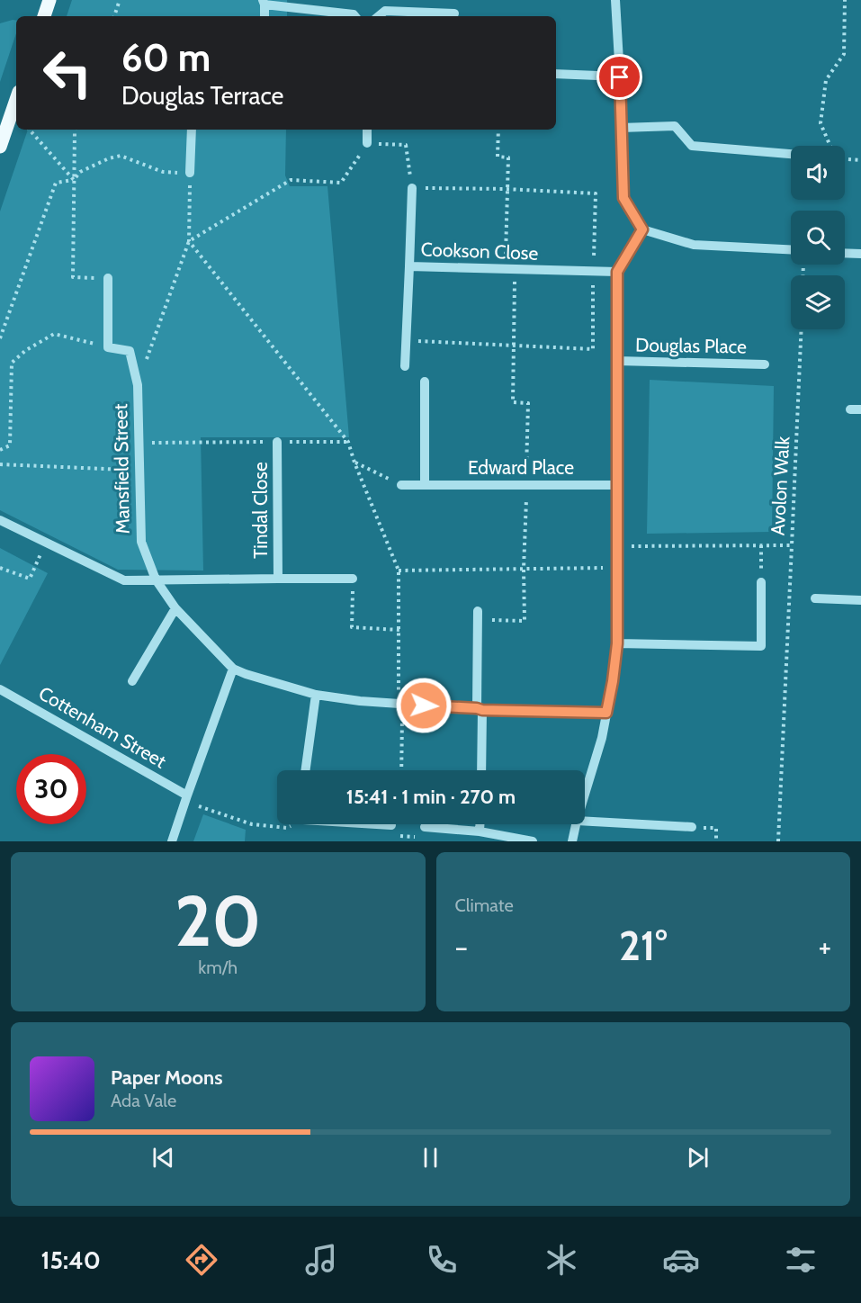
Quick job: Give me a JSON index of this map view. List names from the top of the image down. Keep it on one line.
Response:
{"streets":{"street":["Cookson Close","Douglas Place","Edward Place","Mansfield Street","Tindal Close","Cottenham Street"],"path":["Avolon Walk"]},"crossings":[["Mansfield Street","Tindal Close"]],"page":{"turn":["60 m","Douglas Terrace"],"limit":"30","trip":"15:41 · 1 min · 270 m","tile":[["20","km/h"],"Climate"],"heat":["−","21°","+"],"song":["Paper Moons","Ada Vale"],"tabs":"15:40"}}
